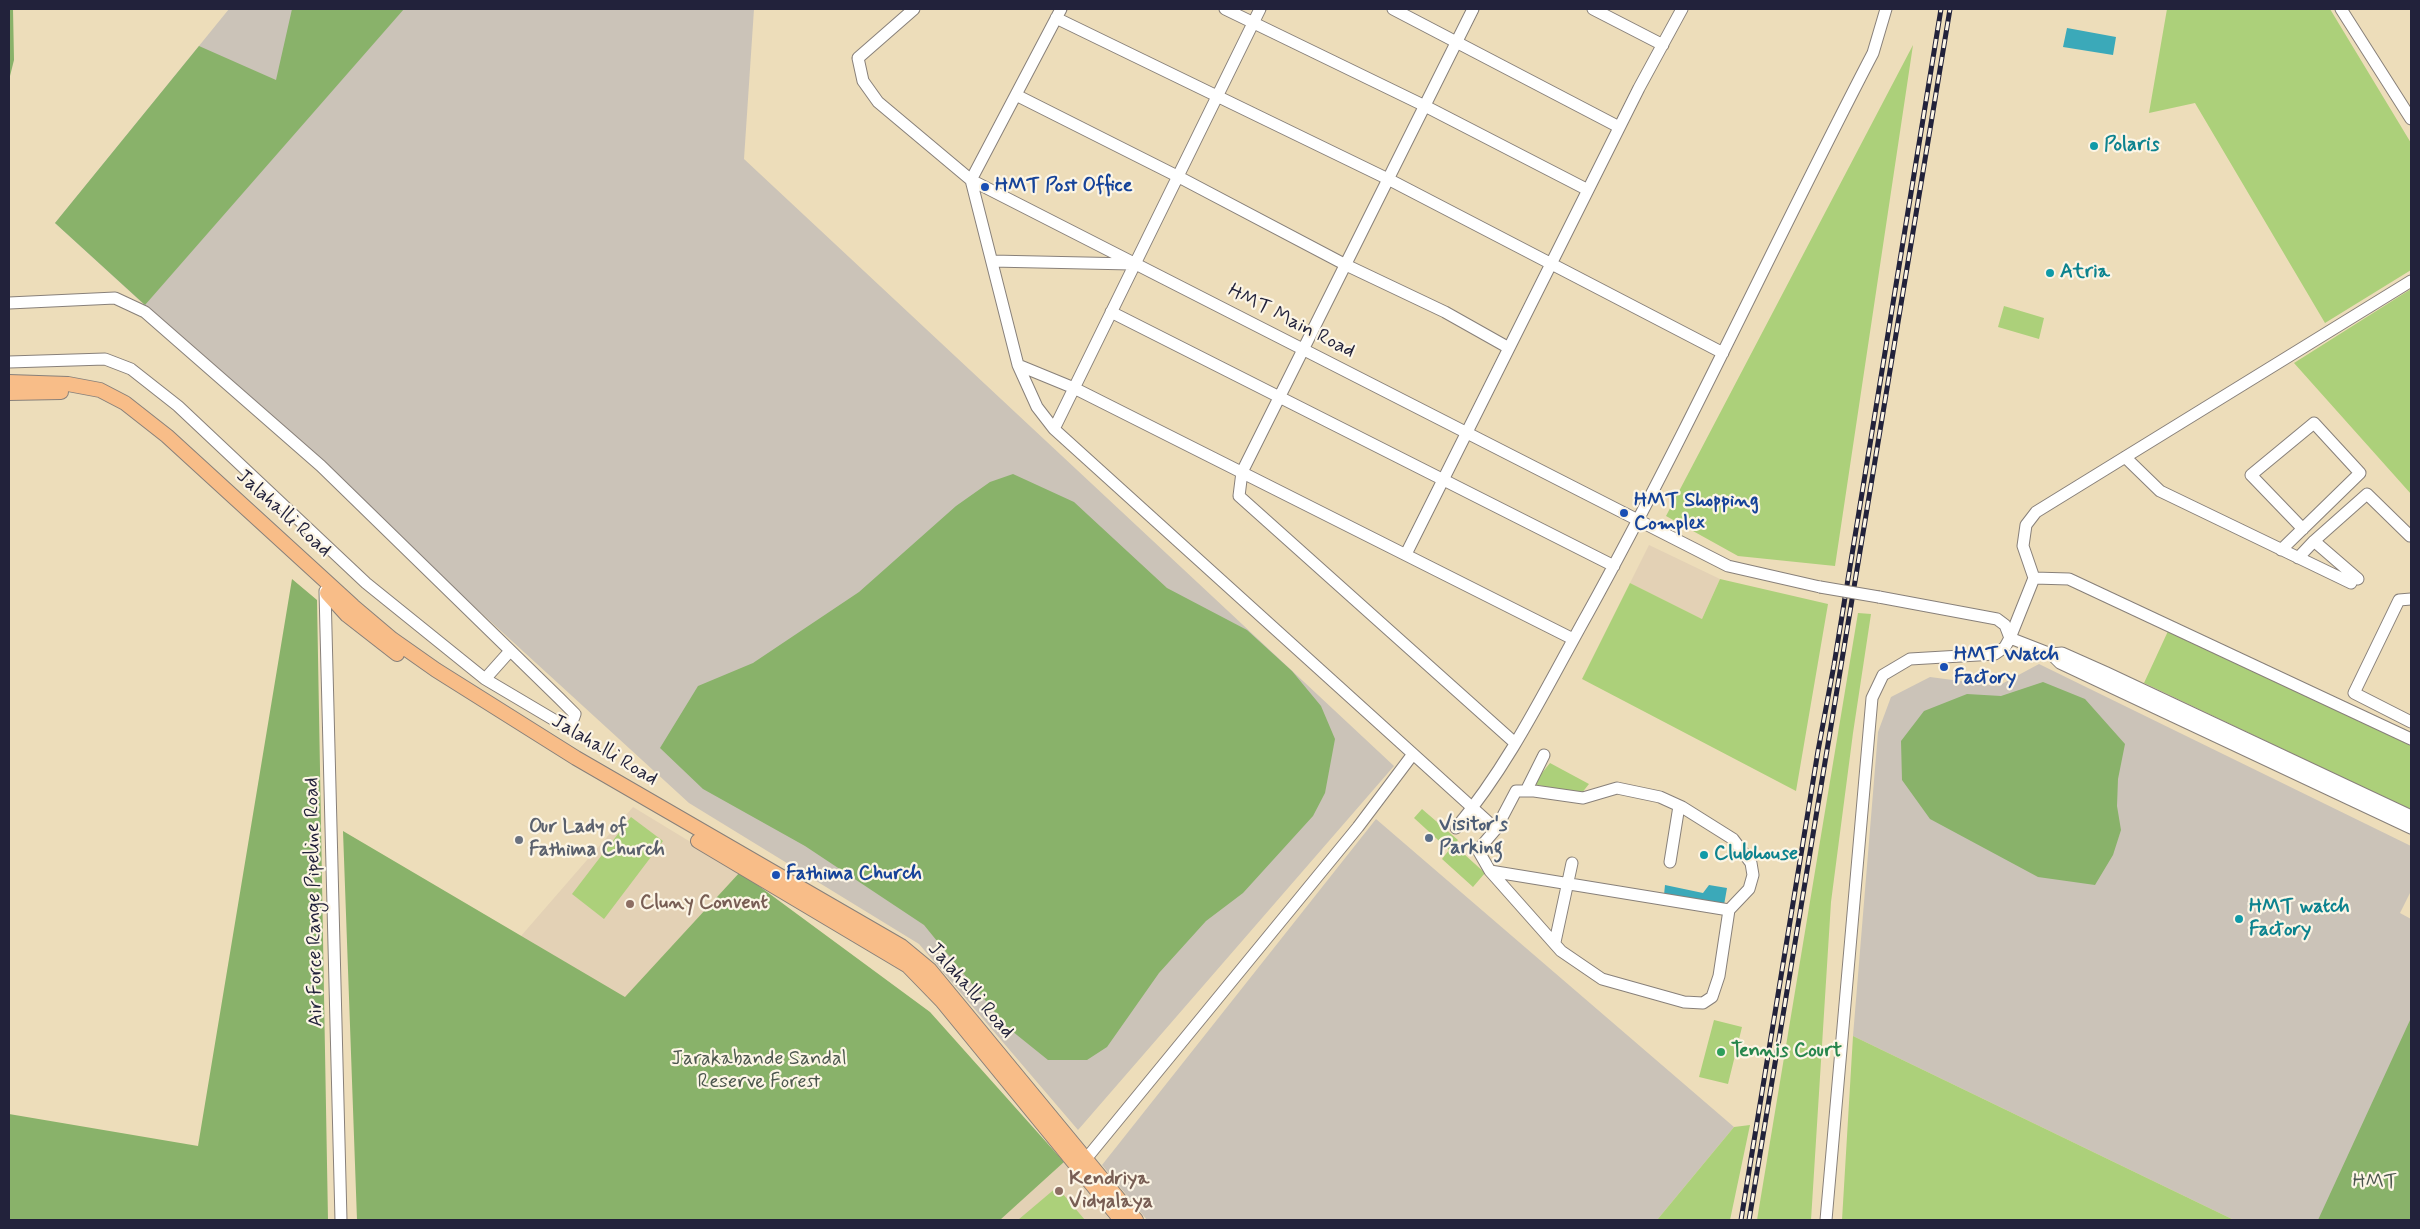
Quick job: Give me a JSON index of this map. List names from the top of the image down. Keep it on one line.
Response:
{"streets":{"main road":["Jalahalli Road"],"street":["HMT Main Road","Air Force Range Pipeline Road"]},"crossings":[["Jalahalli Road","Air Force Range Pipeline Road"]],"parks":["Jarakabande Sandal Reserve Forest","HMT"],"places":["Polaris","HMT Post Office","Atria","HMT Shopping Complex","HMT Watch Factory","Visitor's Parking","Our Lady of Fathima Church","Clubhouse","Fathima Church","Cluny Convent","HMT watch Factory","Tennis Court","Kendriya Vidyalaya"]}
